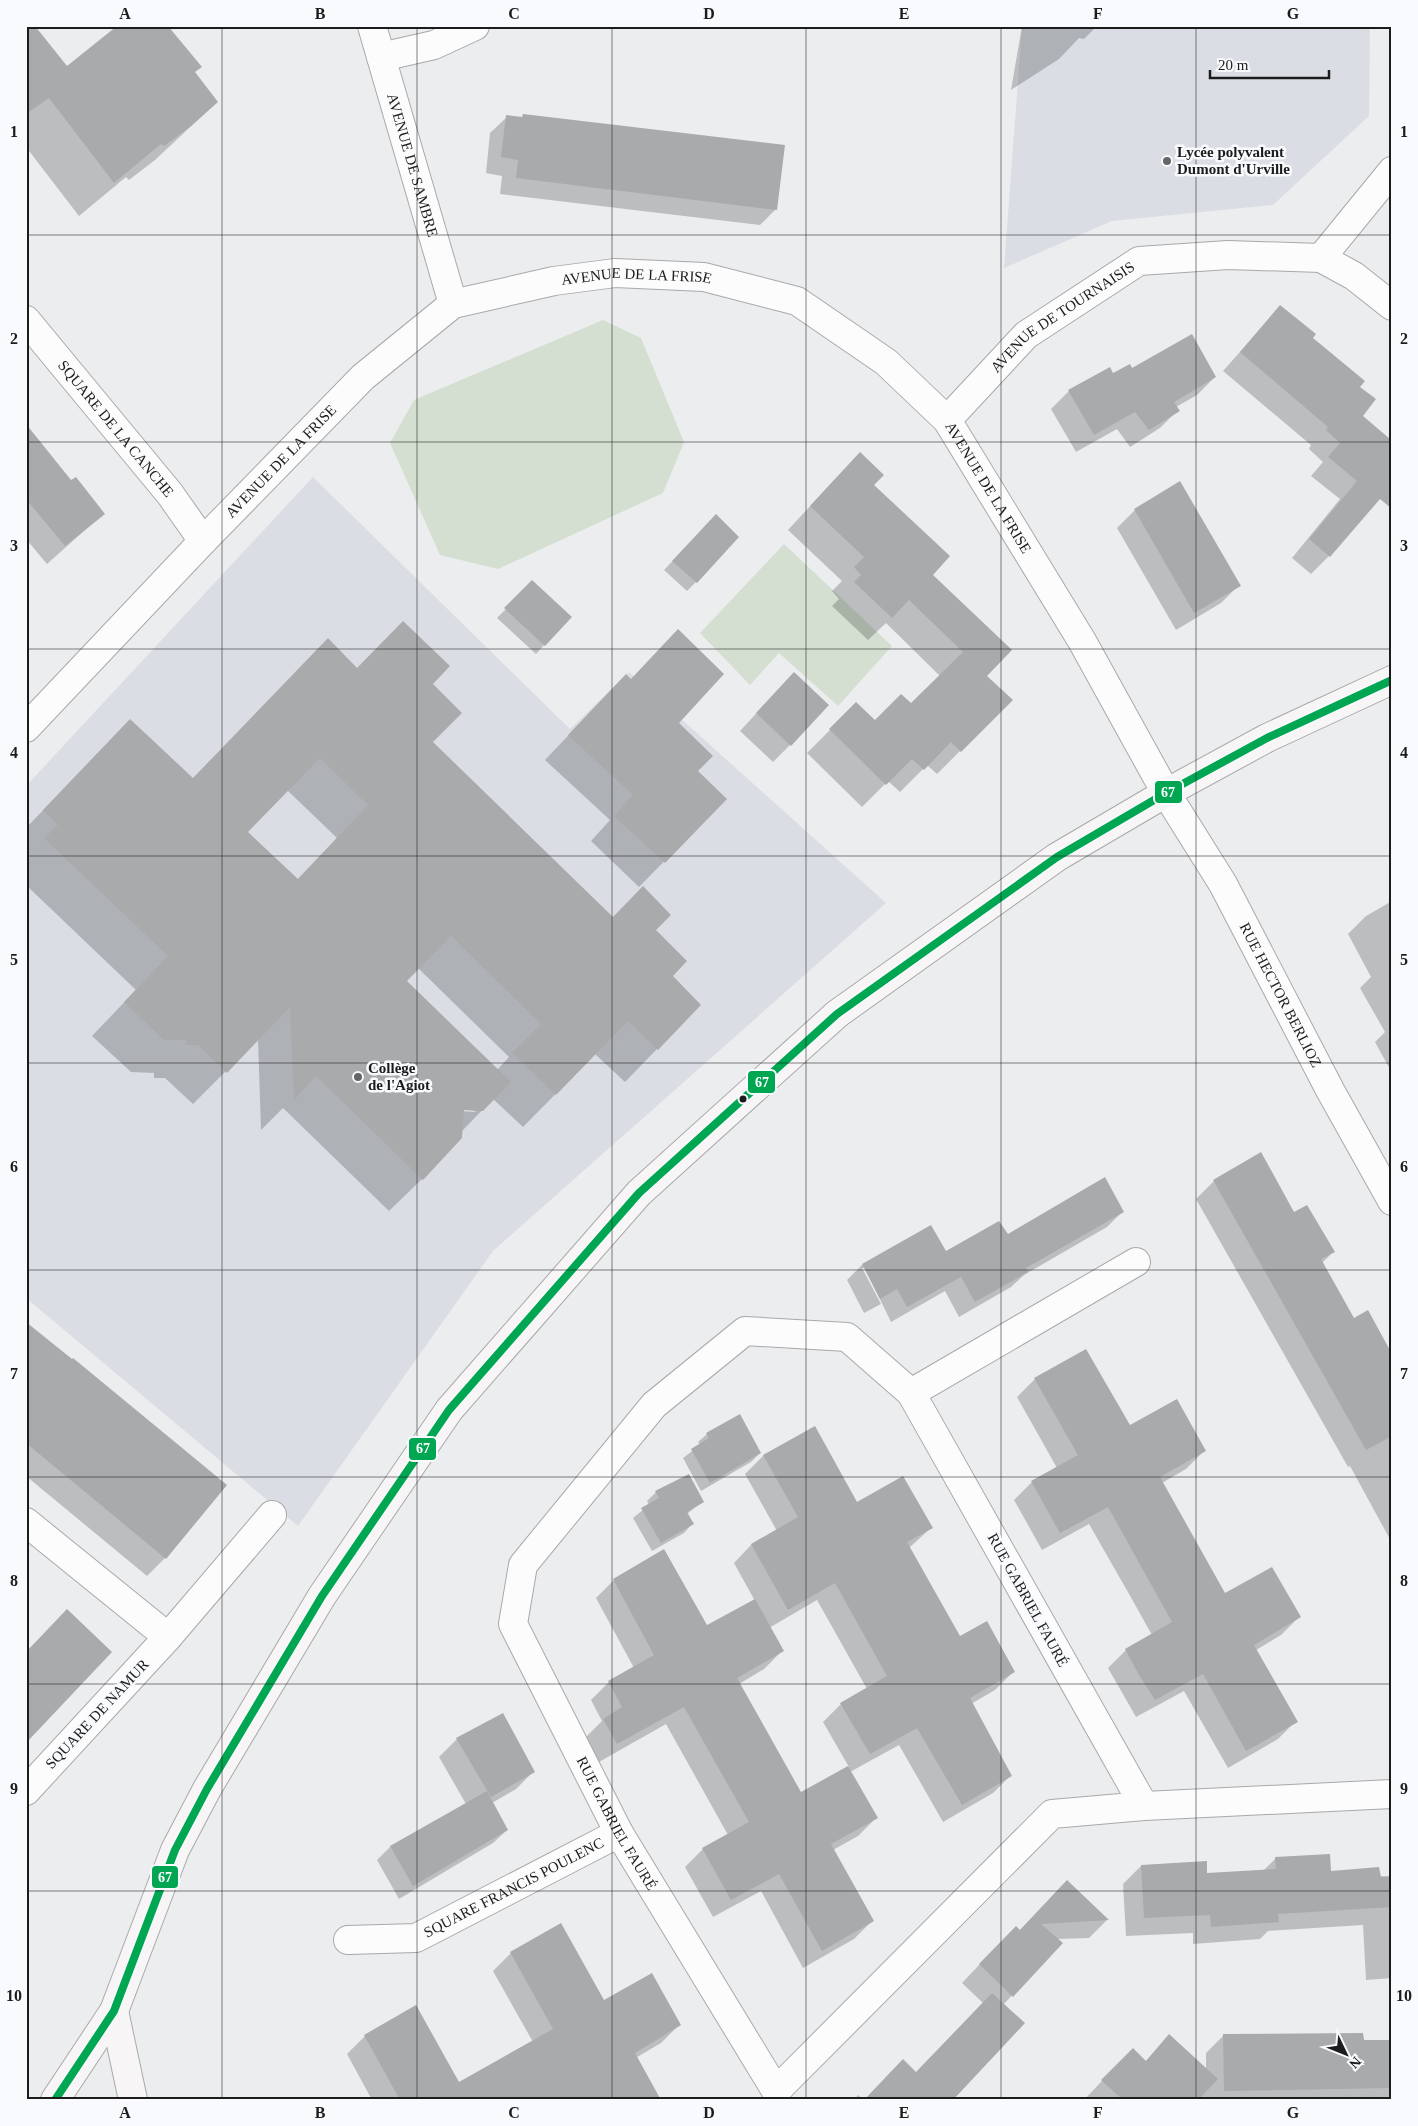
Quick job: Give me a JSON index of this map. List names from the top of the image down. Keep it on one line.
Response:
{"streets":{"street":["AVENUE DE SAMBRE","AVENUE DE LA FRISE","AVENUE DE TOURNAISIS","SQUARE DE LA CANCHE","RUE HECTOR BERLIOZ","RUE GABRIEL FAURÉ","SQUARE DE NAMUR","SQUARE FRANCIS POULENC"]},"crossings":[["AVENUE DE SAMBRE","AVENUE DE LA FRISE"],["AVENUE DE LA FRISE","AVENUE DE TOURNAISIS"],["AVENUE DE LA FRISE","SQUARE DE LA CANCHE"],["AVENUE DE LA FRISE","RUE HECTOR BERLIOZ"],["RUE GABRIEL FAURÉ","SQUARE FRANCIS POULENC"]],"places":["Lycée polyvalent Dumont d'Urville","Collège de l'Agiot"],"lines":["transit line 67"],"scale_bar":"20 m","north":"bottom right","grid":{"columns":["A","B","C","D","E","F","G"],"rows":["1","2","3","4","5","6","7","8","9","10"]}}
